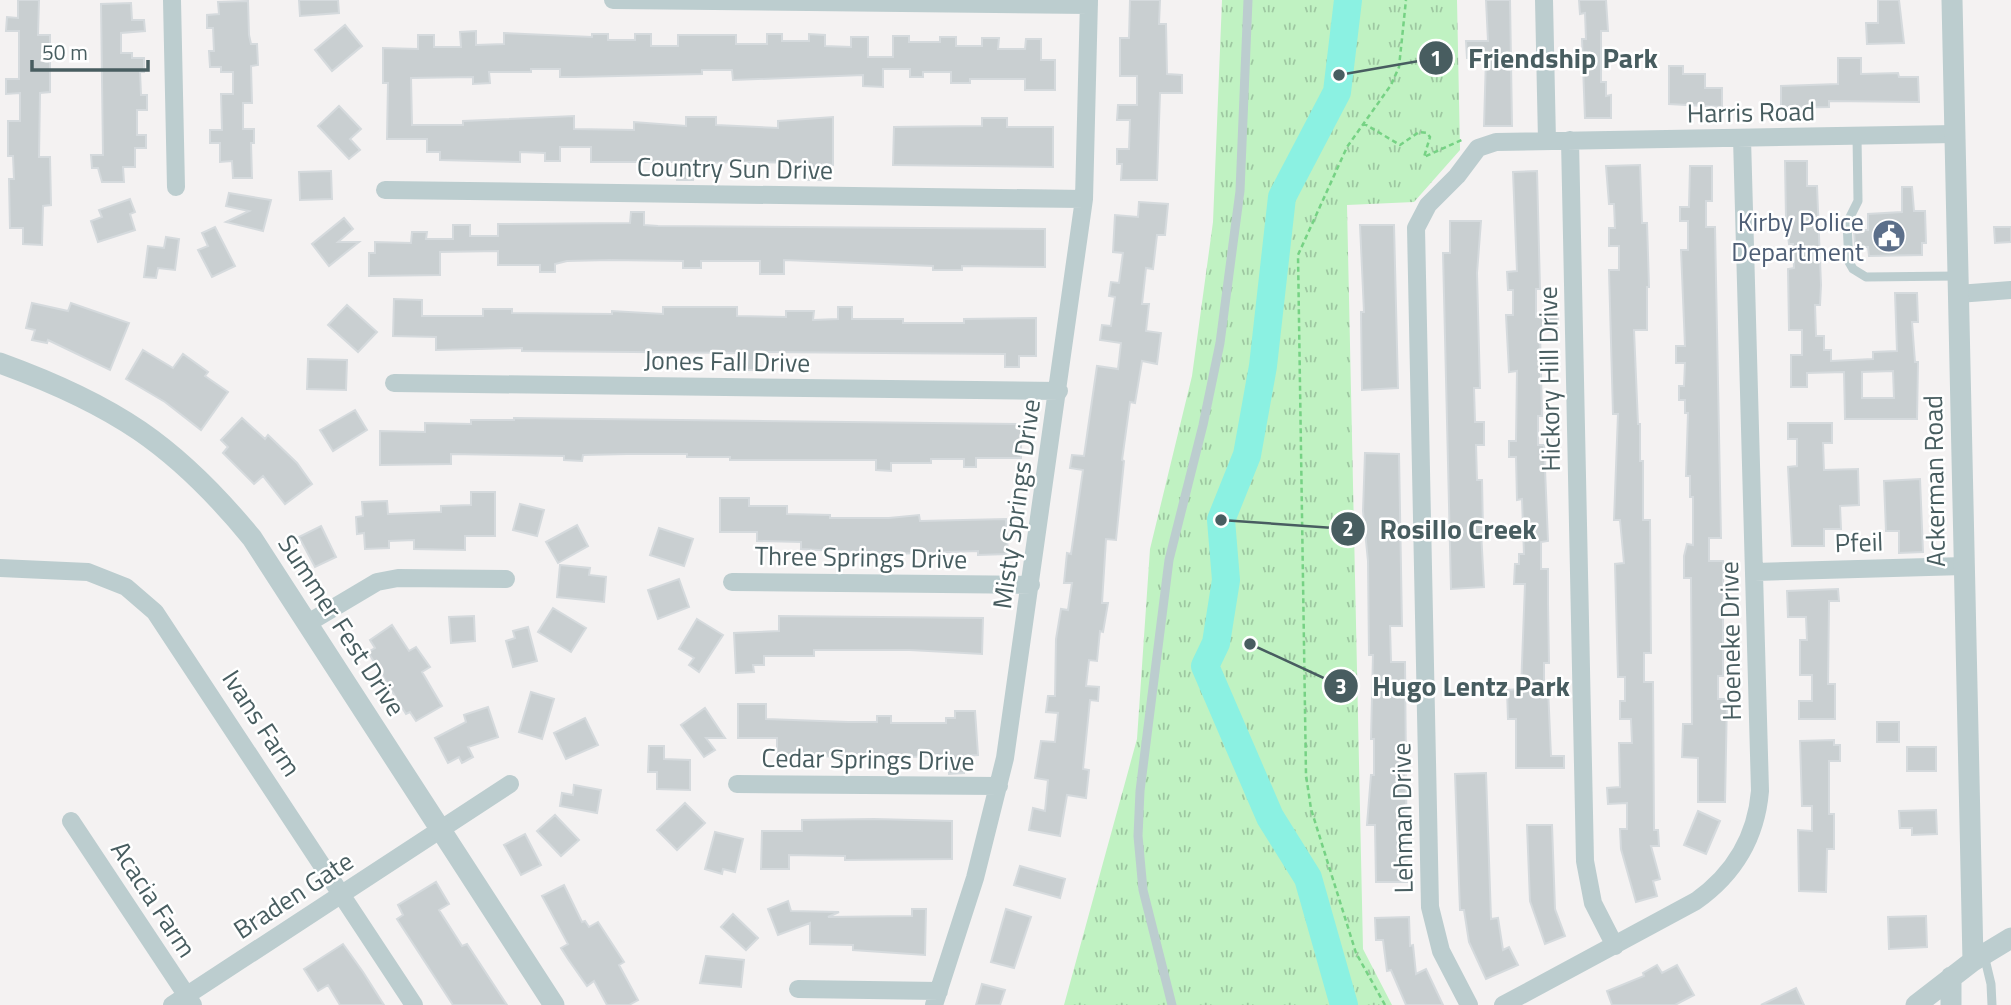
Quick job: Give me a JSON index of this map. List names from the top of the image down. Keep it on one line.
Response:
{"streets":{"street":["Harris Road","Country Sun Drive","Jones Fall Drive","Hickory Hill Drive","Ackerman Road","Misty Springs Drive","Pfeil","Three Springs Drive","Summer Fest Drive","Hoeneke Drive","Ivans Farm","Cedar Springs Drive","Lehman Drive","Braden Gate","Acacia Farm"]},"crossings":[["Harris Road","Hickory Hill Drive"],["Harris Road","Ackerman Road"],["Harris Road","Hoeneke Drive"],["Harris Road","Lehman Drive"],["Country Sun Drive","Misty Springs Drive"],["Jones Fall Drive","Misty Springs Drive"],["Hickory Hill Drive","Hoeneke Drive"],["Ackerman Road","Pfeil"],["Misty Springs Drive","Three Springs Drive"],["Misty Springs Drive","Cedar Springs Drive"],["Pfeil","Hoeneke Drive"],["Summer Fest Drive","Braden Gate"],["Ivans Farm","Braden Gate"],["Braden Gate","Acacia Farm"]],"places":{"other":["Friendship Park","Rosillo Creek","Hugo Lentz Park"],"public building":["Kirby Police Department"]},"scale_bar":"50 m"}
